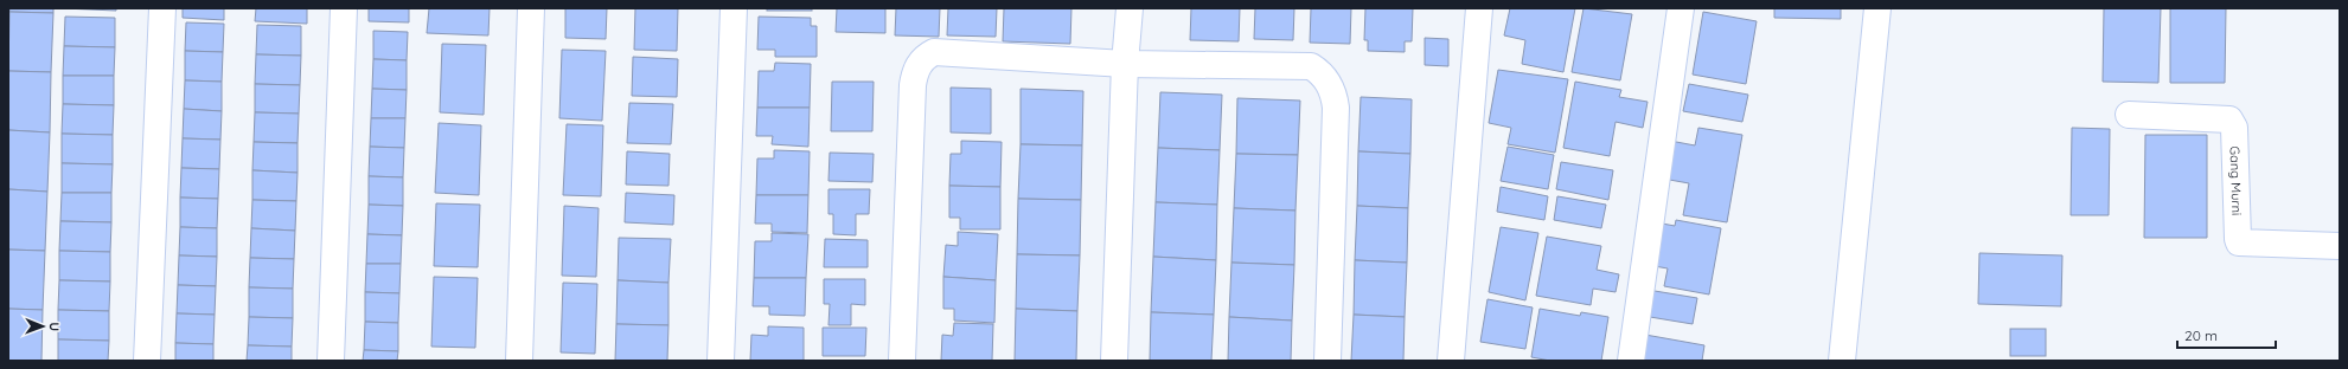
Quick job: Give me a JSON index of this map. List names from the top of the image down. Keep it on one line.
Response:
{"streets":{"street":["Gang Murni"]},"scale_bar":"20 m","north":"right"}
